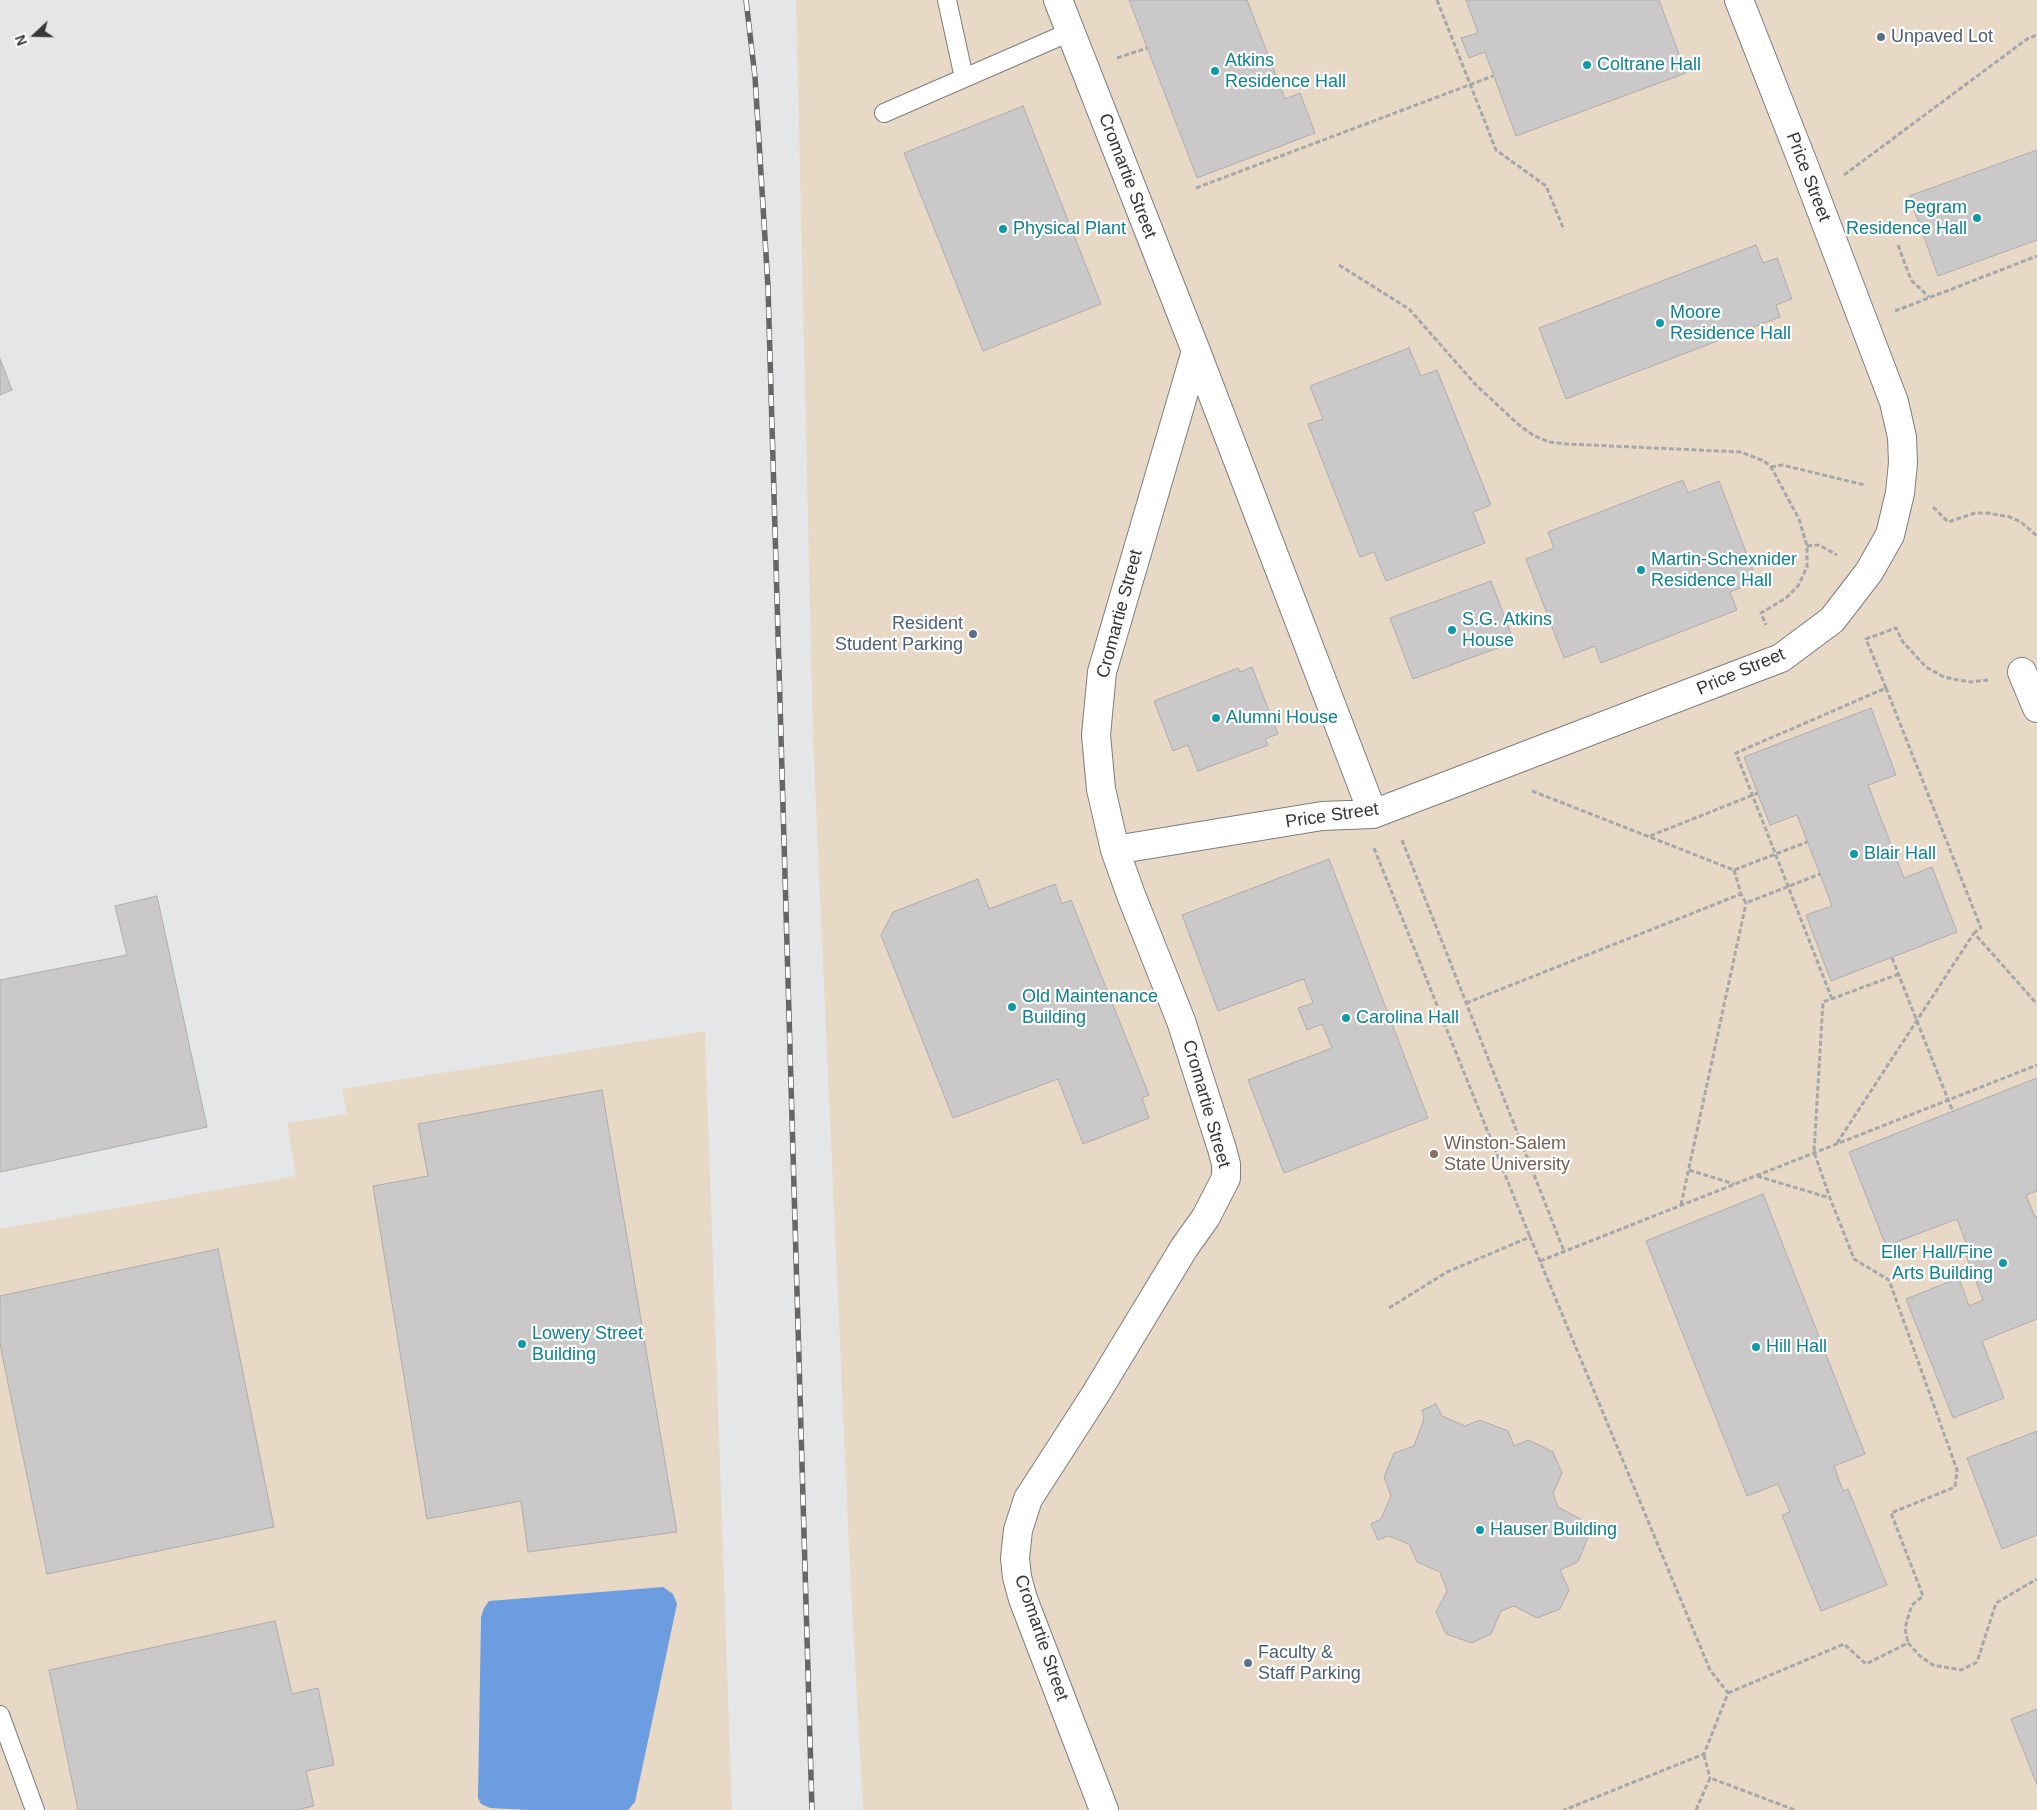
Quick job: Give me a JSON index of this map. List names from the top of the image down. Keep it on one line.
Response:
{"streets":{"street":["Cromartie Street","Price Street"]},"crossings":[["Cromartie Street","Price Street"]],"places":["Unpaved Lot","Coltrane Hall","Atkins Residence Hall","Pegram Residence Hall","Physical Plant","Moore Residence Hall","Martin-Schexnider Residence Hall","S.G. Atkins House","Resident Student Parking","Alumni House","Blair Hall","Old Maintenance Building","Carolina Hall","Winston-Salem State University","Eller Hall/Fine Arts Building","Lowery Street Building","Hill Hall","Hauser Building","Faculty & Staff Parking"],"north":"left"}
